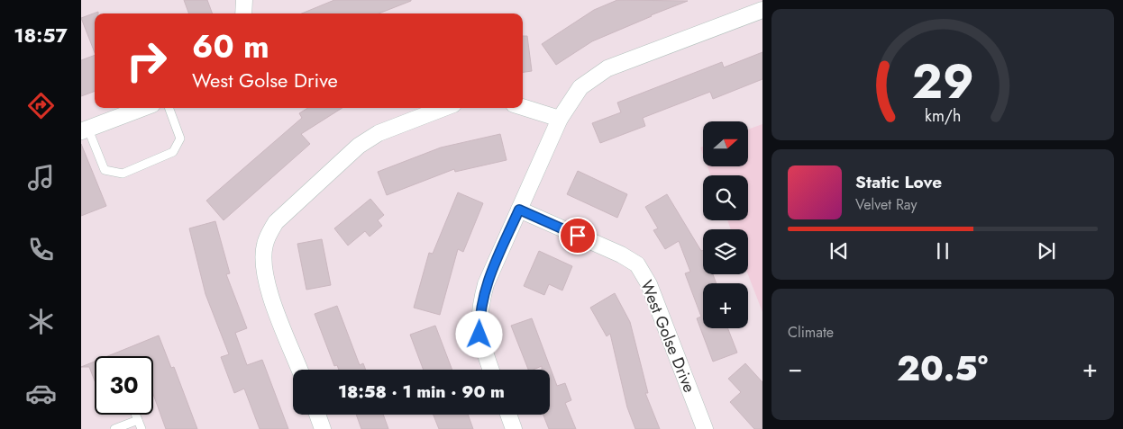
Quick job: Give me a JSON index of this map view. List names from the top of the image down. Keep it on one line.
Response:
{"streets":{"street":["West Golse Drive"]},"north":"right","page":{"tabs":"18:57","turn":["60 m","West Golse Drive"],"map_buttons":"+","song":["Static Love","Velvet Ray"],"tile":"Climate","heat":["−","20.5°","+"],"limit":"30","trip":"18:58 · 1 min · 90 m","gauge":["29","km/h"]}}
